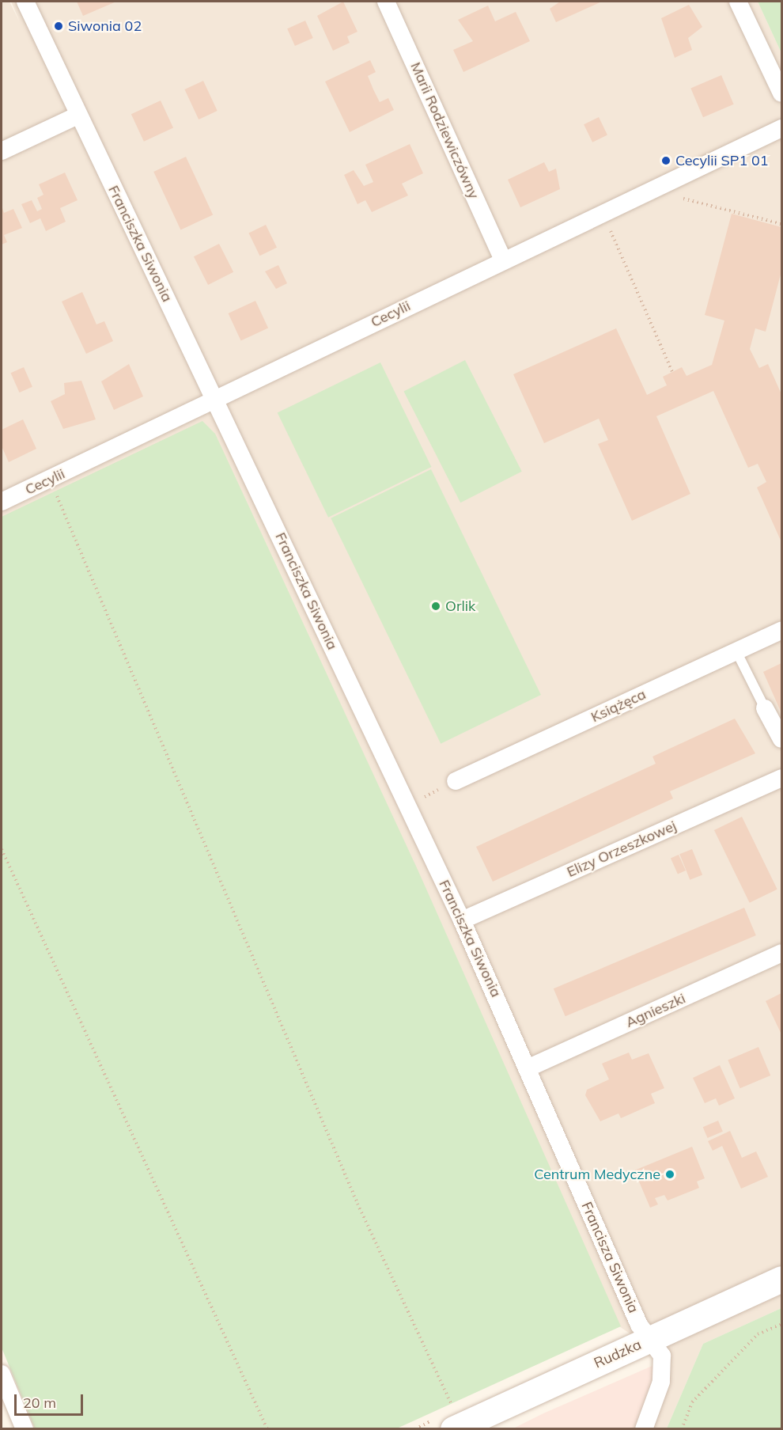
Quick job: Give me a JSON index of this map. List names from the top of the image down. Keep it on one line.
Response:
{"streets":{"street":["Marii Rodziewiczówny","Franciszka Siwonia","Cecylii","Książęca","Elizy Orzeszkowej","Agnieszki","Francisza Siwonia","Rudzka"]},"crossings":[["Marii Rodziewiczówny","Cecylii"],["Franciszka Siwonia","Cecylii"],["Franciszka Siwonia","Elizy Orzeszkowej"],["Franciszka Siwonia","Agnieszki"],["Franciszka Siwonia","Francisza Siwonia"],["Agnieszki","Francisza Siwonia"],["Francisza Siwonia","Rudzka"]],"places":["Siwonia 02","Cecylii SP1 01","Orlik","Centrum Medyczne"],"scale_bar":"20 m"}
